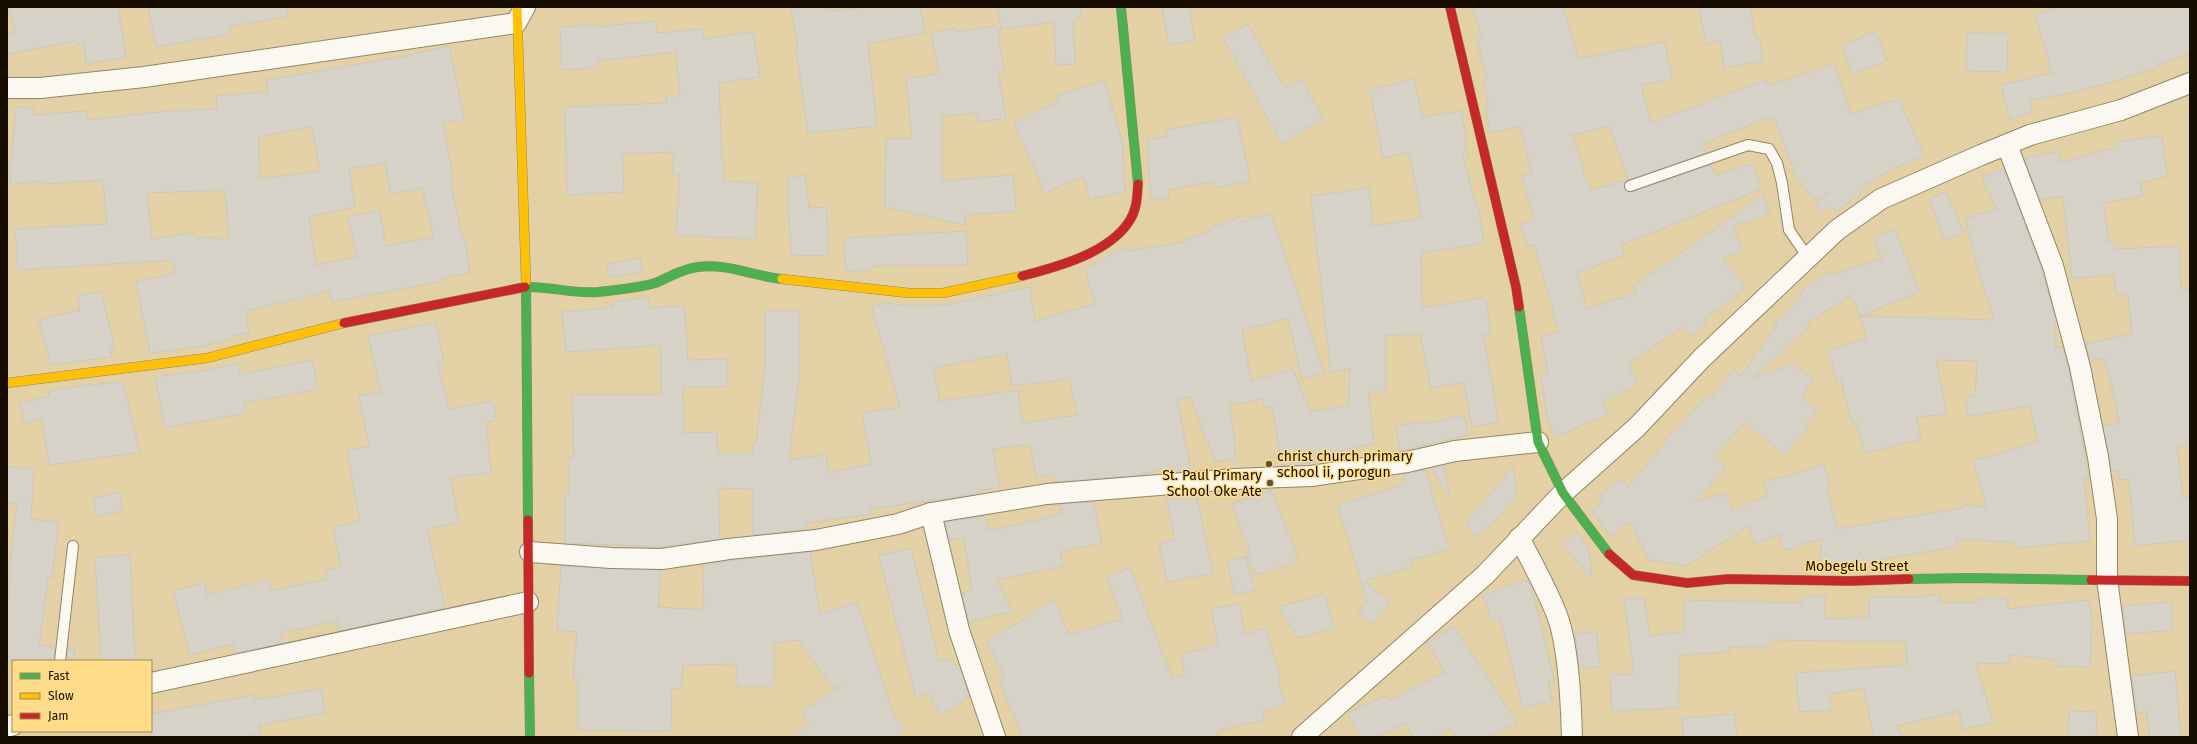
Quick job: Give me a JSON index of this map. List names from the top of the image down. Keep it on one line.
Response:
{"streets":{"street":["Mobegelu Street"]},"places":["christ church primary school ii, porogun","St. Paul Primary School Oke Ate"],"legend":["Fast","Slow","Jam"]}
